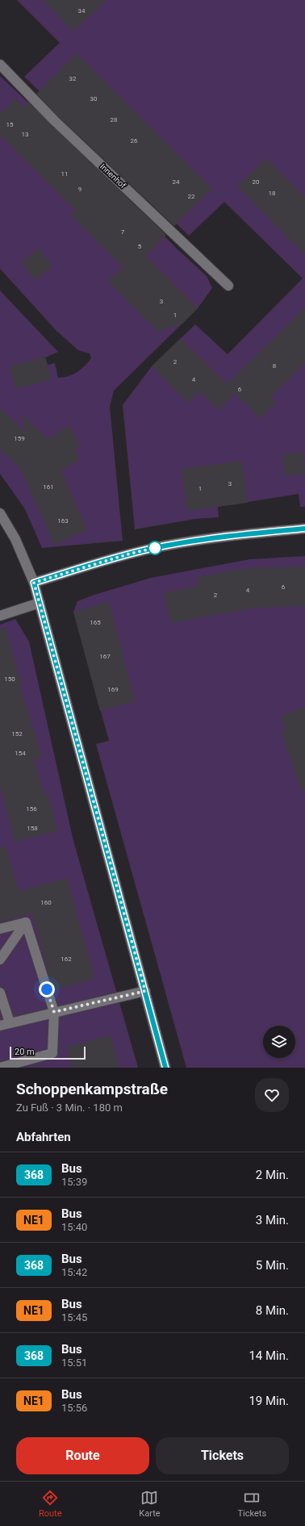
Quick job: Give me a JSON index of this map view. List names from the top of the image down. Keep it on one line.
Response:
{"streets":{"street":["Innenhof"]},"lines":["bus line 368"],"house_numbers":["34","32","30","28","15","13","26","11","24","20","9","18","22","7","5","3","1","2","8","4","6","159","3","161","1","163","6","4","2","165","167","150","169","152","154","156","158","160","162"],"scale_bar":"20 m","page":{"scale":"20 m","heading":[["Schoppenkampstraße","Zu Fuß · 3 Min. · 180 m"],"Abfahrten"],"list":[{"mark":"368","name":"Bus","note":"15:39","value":"2 Min."},{"mark":"NE1","name":"Bus","note":"15:40","value":"3 Min."},{"mark":"368","name":"Bus","note":"15:42","value":"5 Min."},{"mark":"NE1","name":"Bus","note":"15:45","value":"8 Min."},{"mark":"368","name":"Bus","note":"15:51","value":"14 Min."},{"mark":"NE1","name":"Bus","note":"15:56","value":"19 Min."}],"buttons":["Route","Tickets"],"tabs":["Route","Karte","Tickets"]}}
